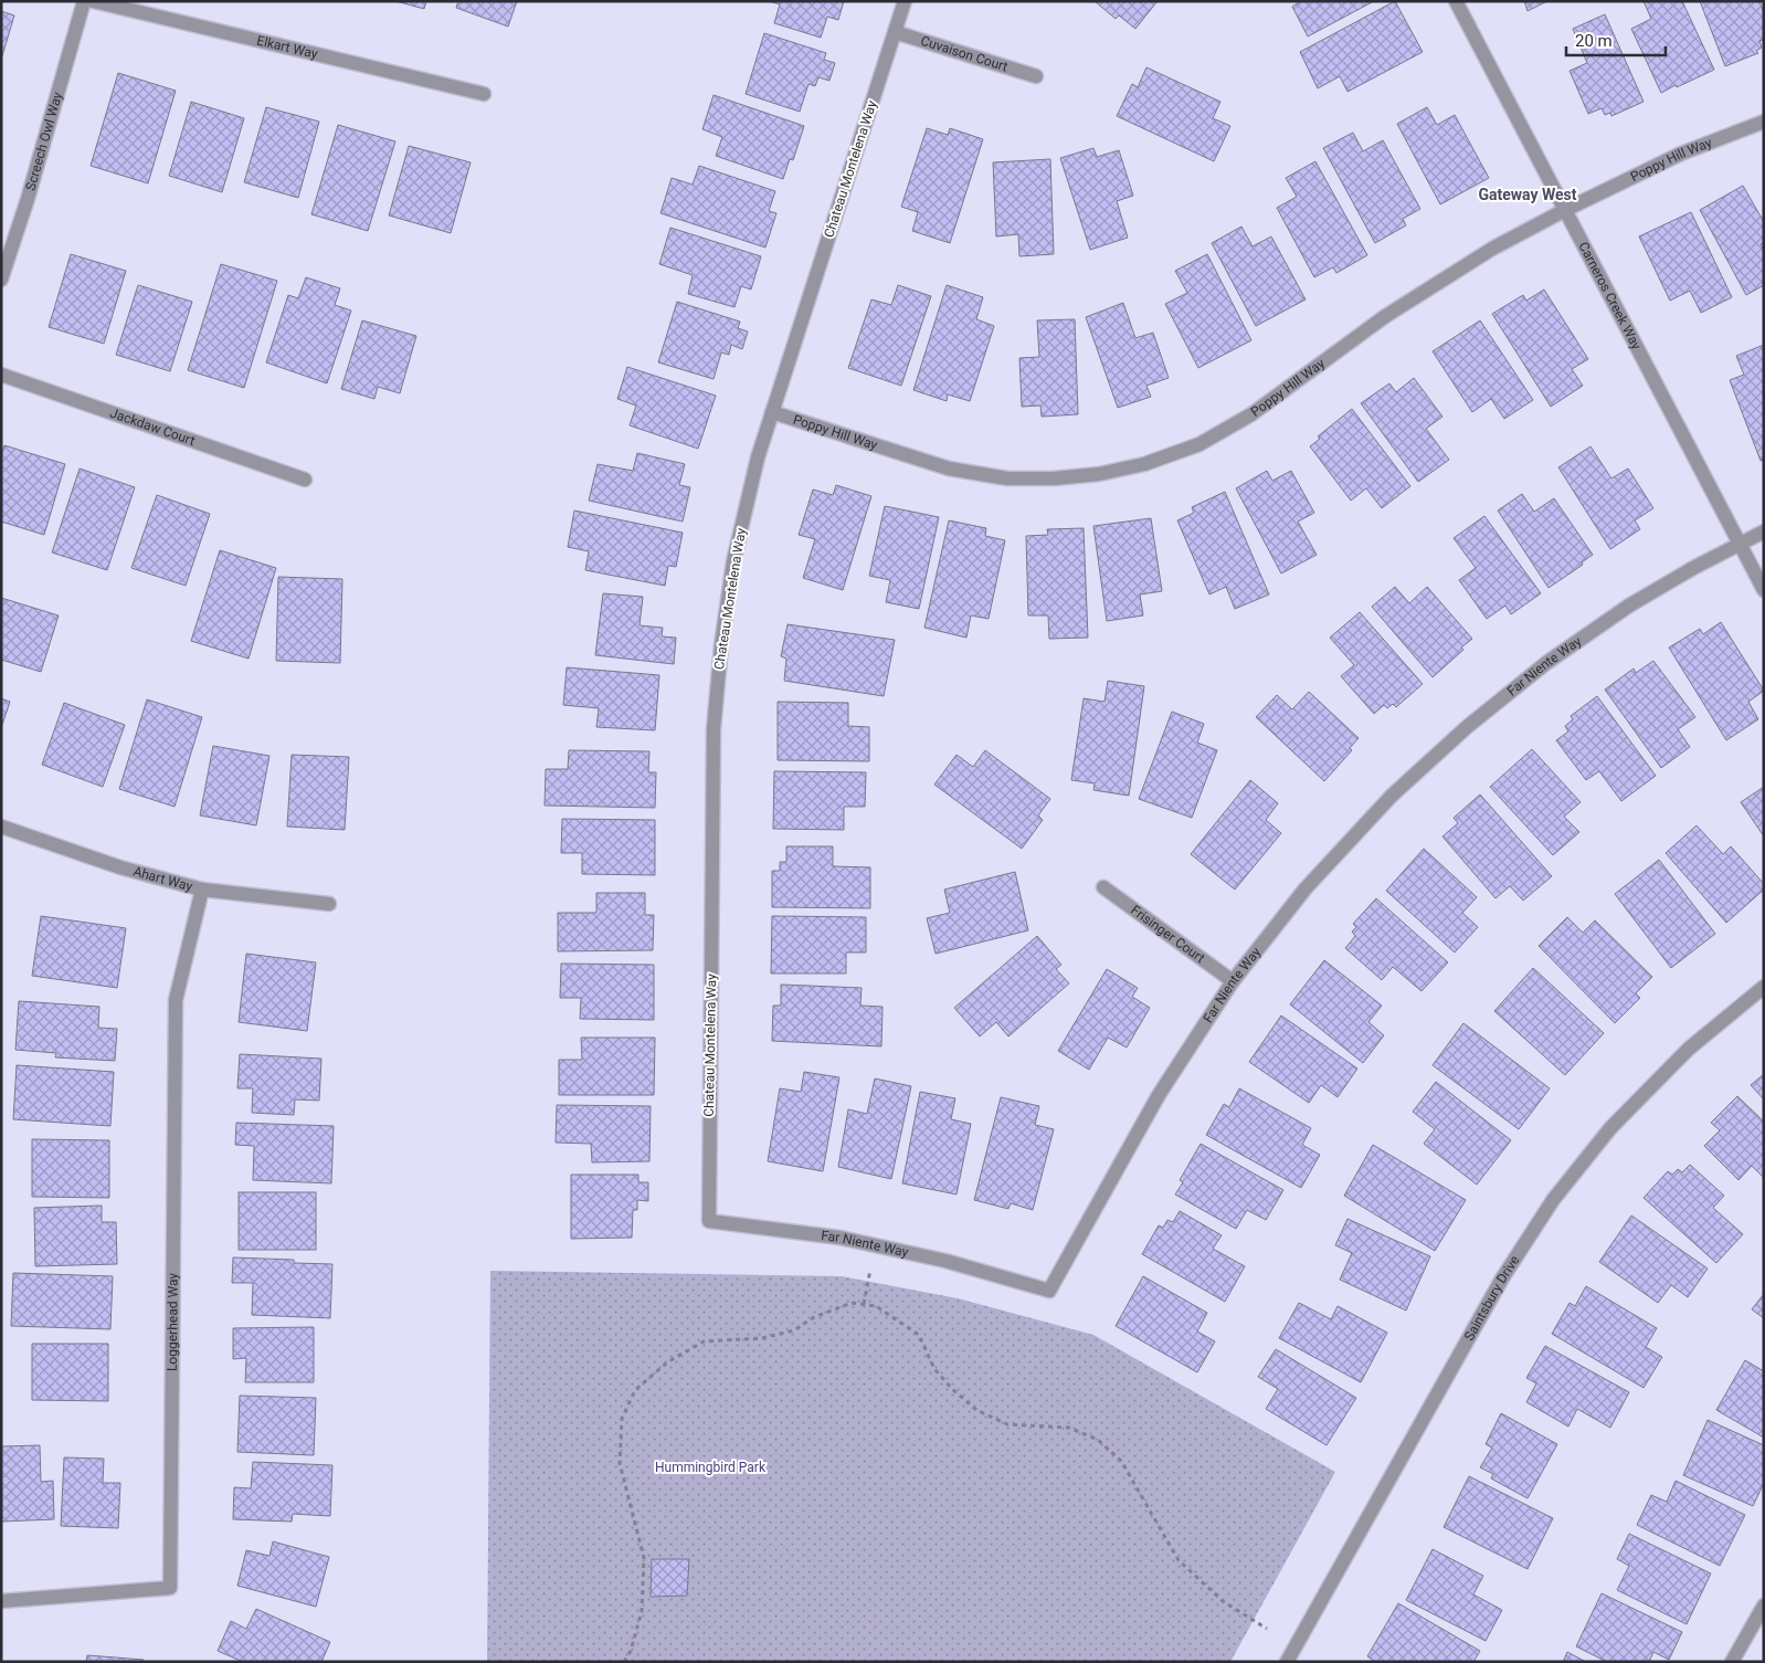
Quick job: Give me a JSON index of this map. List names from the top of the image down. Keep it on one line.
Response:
{"streets":{"street":["Elkart Way","Cuvaison Court","Screech Owl Way","Poppy Hill Way","Chateau Montelena Way","Carneros Creek Way","Jackdaw Court","Far Niente Way","Ahart Way","Frisinger Court","Saintsbury Drive","Loggerhead Way"]},"crossings":[["Cuvaison Court","Chateau Montelena Way"],["Poppy Hill Way","Chateau Montelena Way"],["Poppy Hill Way","Carneros Creek Way"],["Chateau Montelena Way","Far Niente Way"],["Carneros Creek Way","Far Niente Way"],["Far Niente Way","Frisinger Court"],["Ahart Way","Loggerhead Way"]],"districts":["Gateway West"],"parks":["Hummingbird Park"],"scale_bar":"20 m"}
